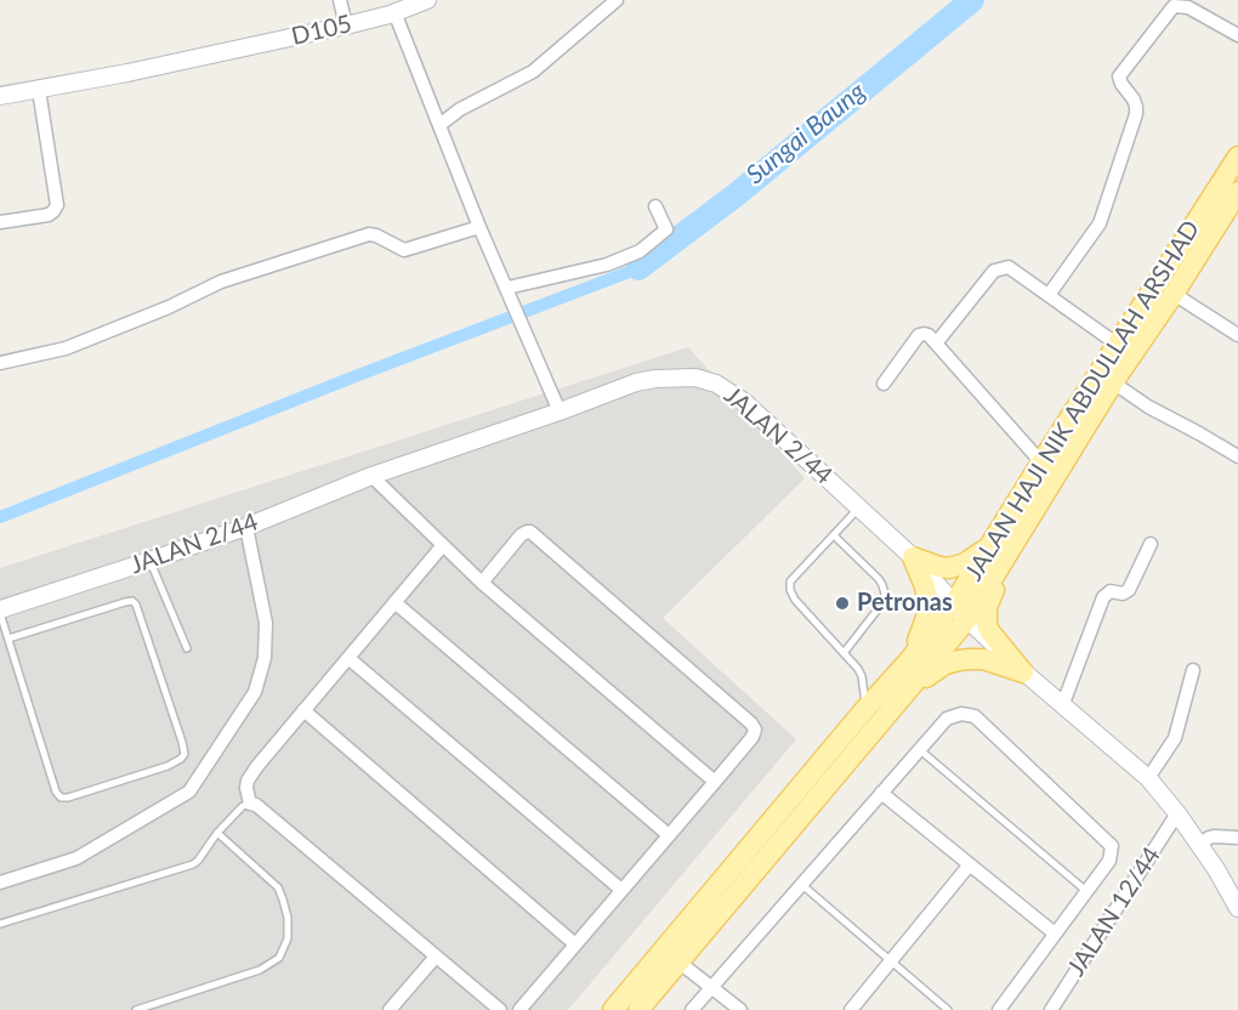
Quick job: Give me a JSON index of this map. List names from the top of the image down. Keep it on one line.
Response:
{"streets":{"main road":["JALAN HAJI NIK ABDULLAH ARSHAD"],"street":["D105","JALAN 2/44","JALAN 12/44"]},"crossings":[["JALAN HAJI NIK ABDULLAH ARSHAD","JALAN 2/44"],["JALAN 2/44","JALAN 12/44"]],"water":["Sungai Baung"],"places":["Petronas"]}
